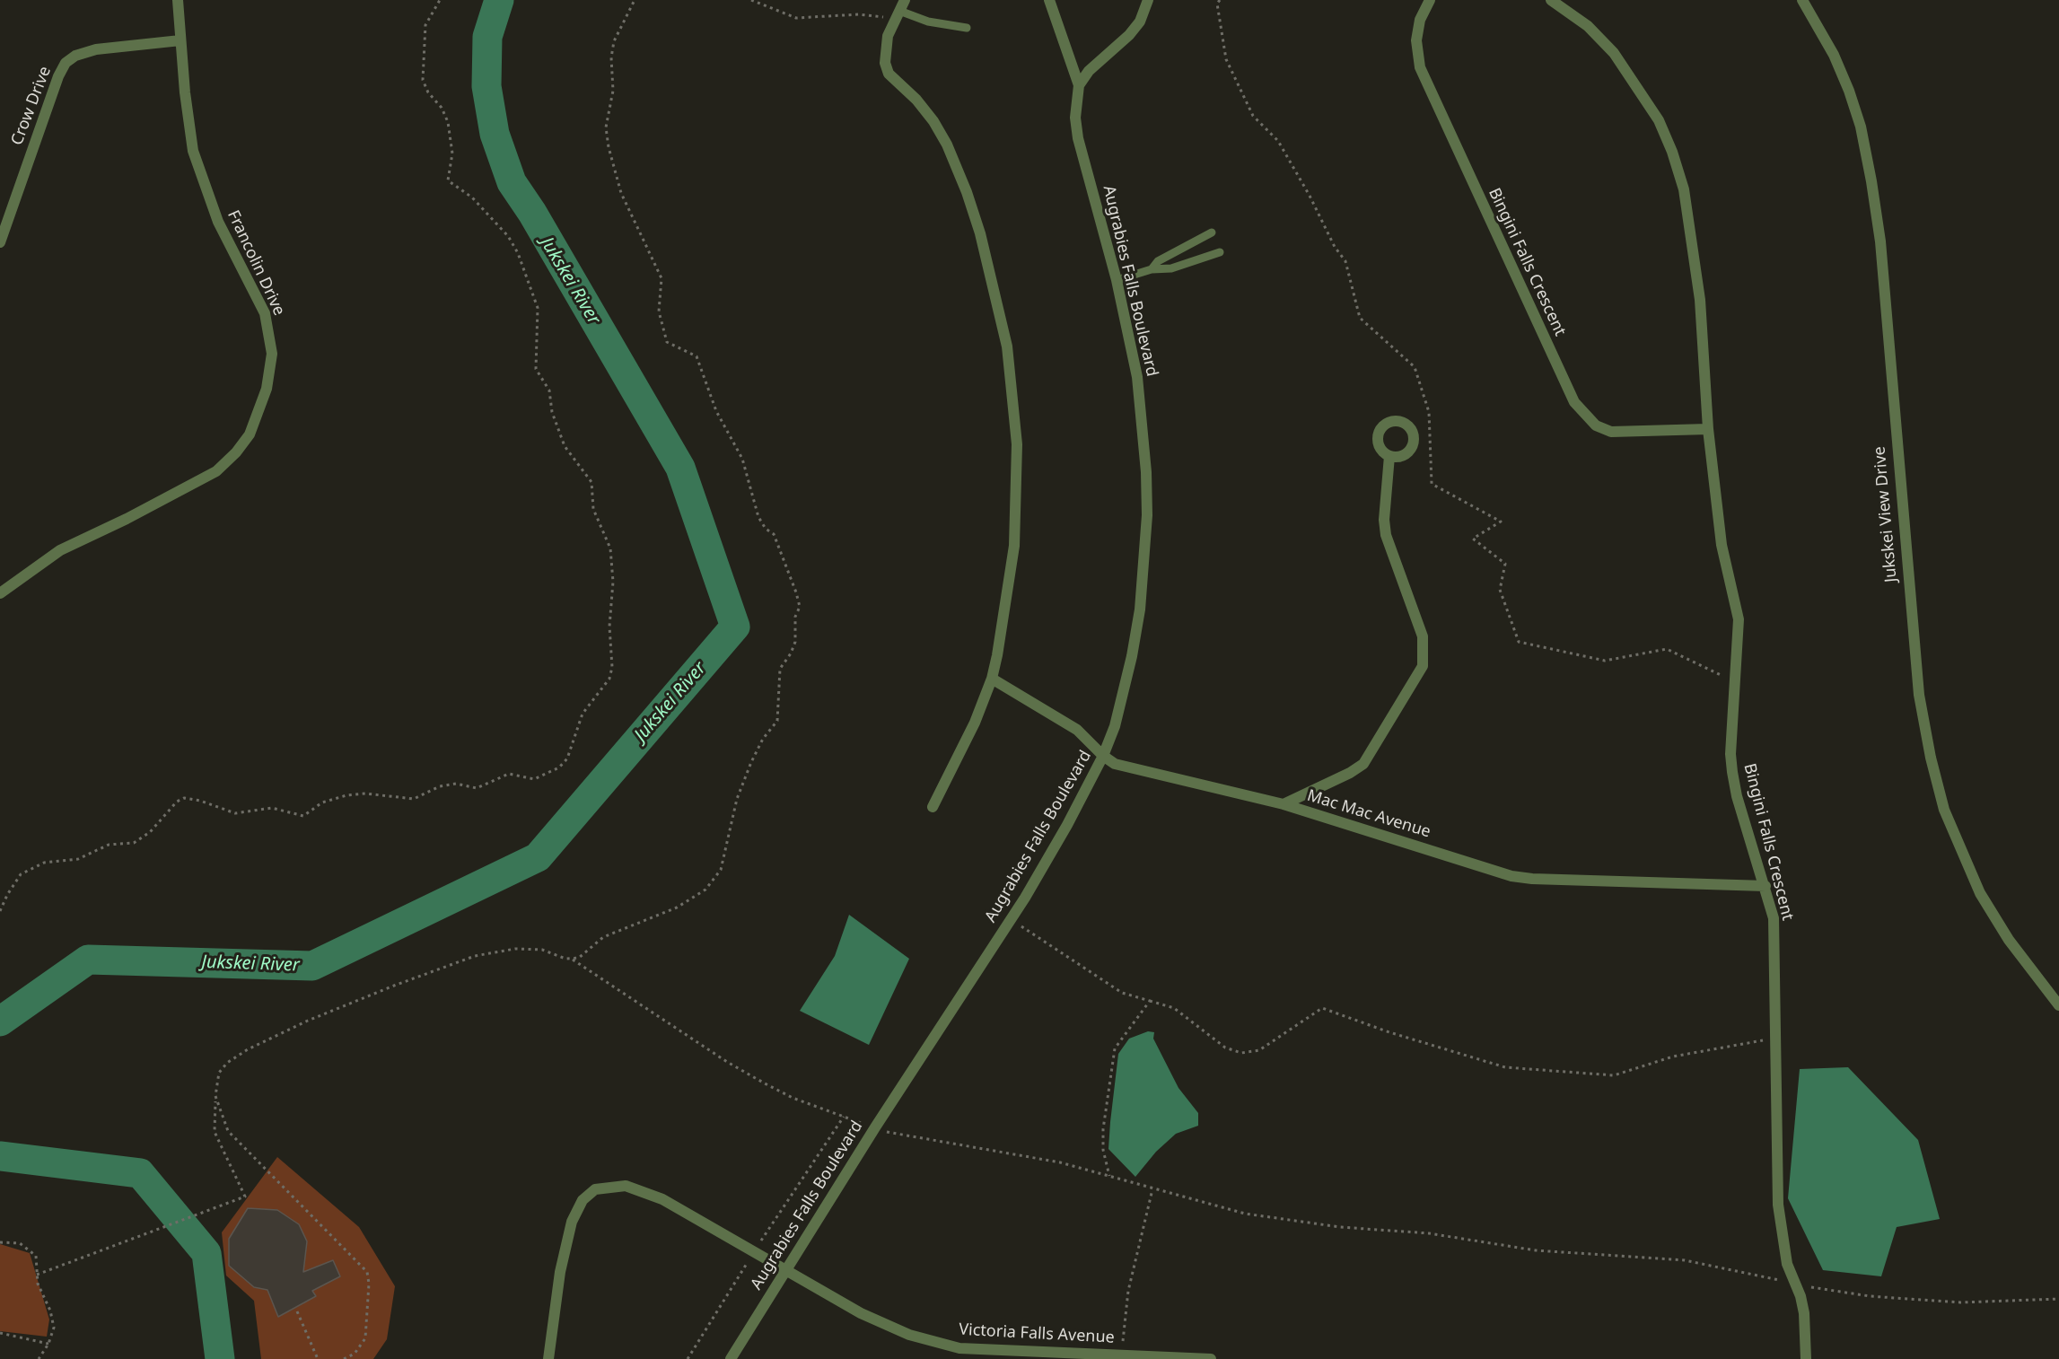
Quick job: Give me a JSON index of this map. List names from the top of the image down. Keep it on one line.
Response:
{"streets":{"street":["Crow Drive","Bingini Falls Crescent","Francolin Drive","Augrabies Falls Boulevard","Jukskei View Drive","Mac Mac Avenue","Victoria Falls Avenue"]},"crossings":[["Crow Drive","Francolin Drive"],["Bingini Falls Crescent","Mac Mac Avenue"],["Augrabies Falls Boulevard","Mac Mac Avenue"],["Augrabies Falls Boulevard","Victoria Falls Avenue"]],"water":["Jukskei River"]}
